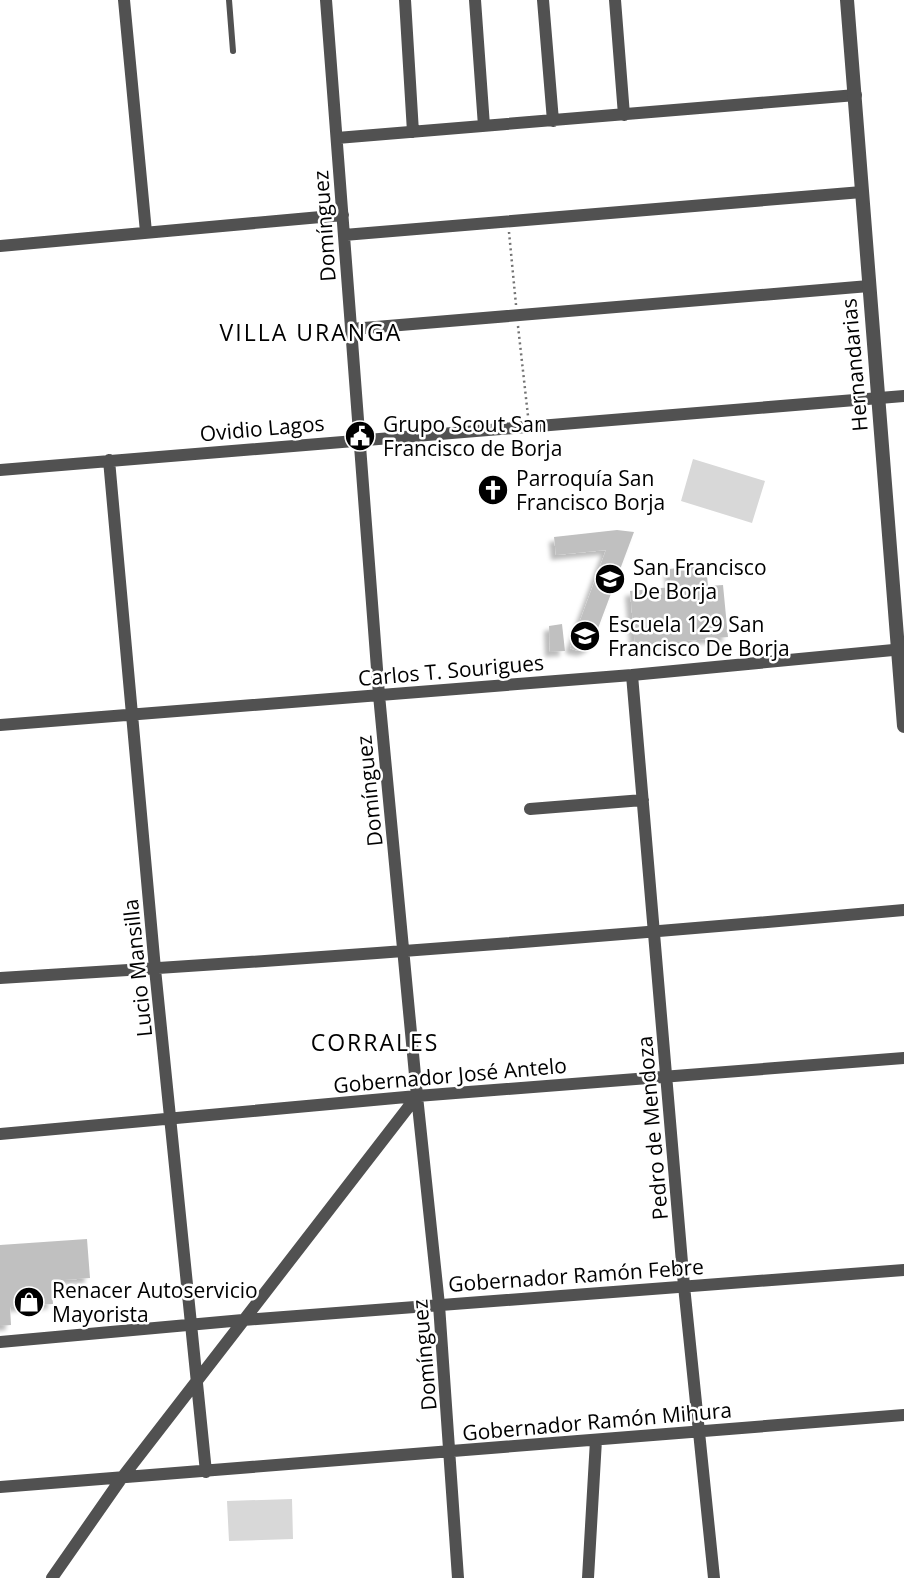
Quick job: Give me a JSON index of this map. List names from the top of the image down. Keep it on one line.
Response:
{"streets":{"street":["Domínguez","Hernandarias","Ovidio Lagos","Carlos T. Sourigues","Lucio Mansilla","Gobernador José Antelo","Pedro de Mendoza","Gobernador Ramón Febre","Gobernador Ramón Mihura"]},"crossings":[["Domínguez","Ovidio Lagos"],["Domínguez","Carlos T. Sourigues"],["Domínguez","Gobernador José Antelo"],["Domínguez","Gobernador Ramón Febre"],["Domínguez","Gobernador Ramón Mihura"],["Hernandarias","Ovidio Lagos"],["Hernandarias","Carlos T. Sourigues"],["Ovidio Lagos","Lucio Mansilla"],["Carlos T. Sourigues","Lucio Mansilla"],["Carlos T. Sourigues","Pedro de Mendoza"],["Lucio Mansilla","Gobernador José Antelo"],["Lucio Mansilla","Gobernador Ramón Febre"],["Lucio Mansilla","Gobernador Ramón Mihura"],["Gobernador José Antelo","Pedro de Mendoza"],["Pedro de Mendoza","Gobernador Ramón Febre"],["Pedro de Mendoza","Gobernador Ramón Mihura"]],"districts":["VILLA URANGA","CORRALES"],"places":{"public building":["Grupo Scout San Francisco de Borja"],"church":["Parroquía San Francisco Borja"],"school or university":["San Francisco De Borja","Escuela 129 San Francisco De Borja"],"shop":["Renacer Autoservicio Mayorista"]}}
